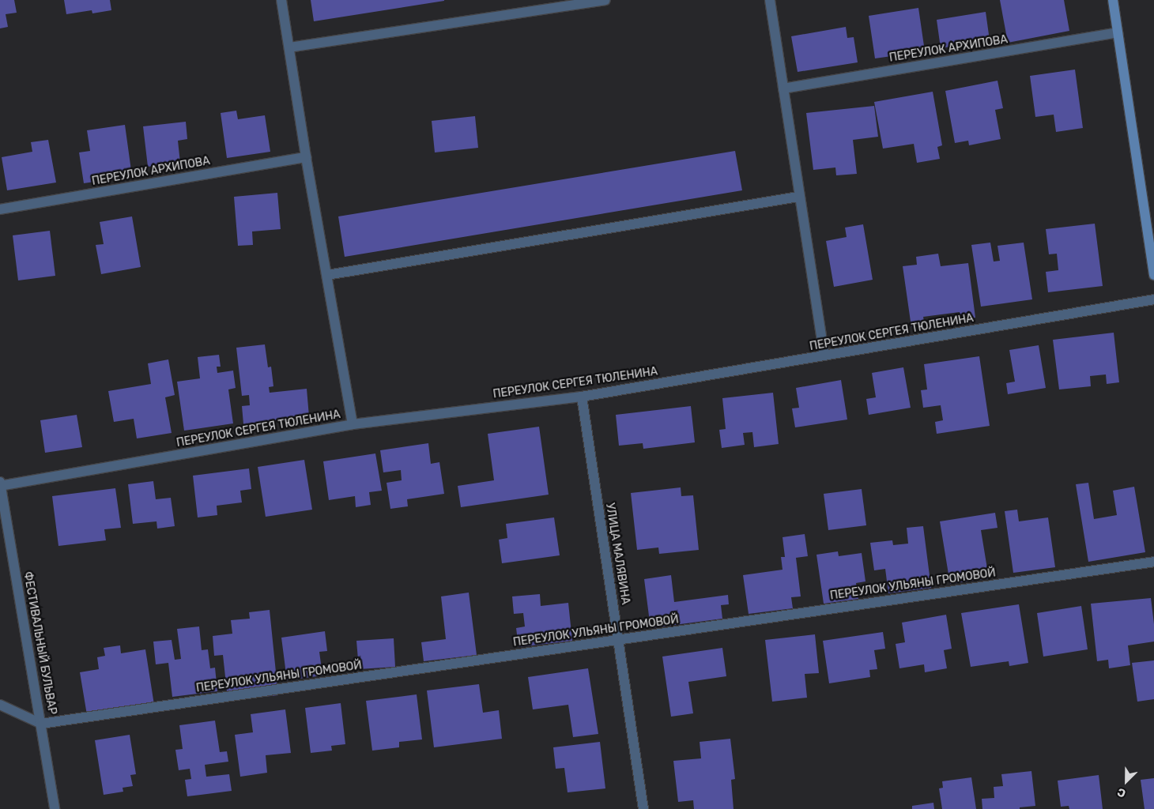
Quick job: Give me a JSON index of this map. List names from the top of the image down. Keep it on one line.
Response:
{"streets":{"street":["ПЕРЕУЛОК АРХИПОВА","ПЕРЕУЛОК СЕРГЕЯ ТЮЛЕНИНА","УЛИЦА МАЛЯВИНА","ПЕРЕУЛОК УЛЬЯНЫ ГРОМОВОЙ","ФЕСТИВАЛЬНЫЙ БУЛЬВАР"]},"crossings":[["ПЕРЕУЛОК СЕРГЕЯ ТЮЛЕНИНА","УЛИЦА МАЛЯВИНА"],["ПЕРЕУЛОК СЕРГЕЯ ТЮЛЕНИНА","ФЕСТИВАЛЬНЫЙ БУЛЬВАР"],["УЛИЦА МАЛЯВИНА","ПЕРЕУЛОК УЛЬЯНЫ ГРОМОВОЙ"],["ПЕРЕУЛОК УЛЬЯНЫ ГРОМОВОЙ","ФЕСТИВАЛЬНЫЙ БУЛЬВАР"]],"north":"bottom left"}
